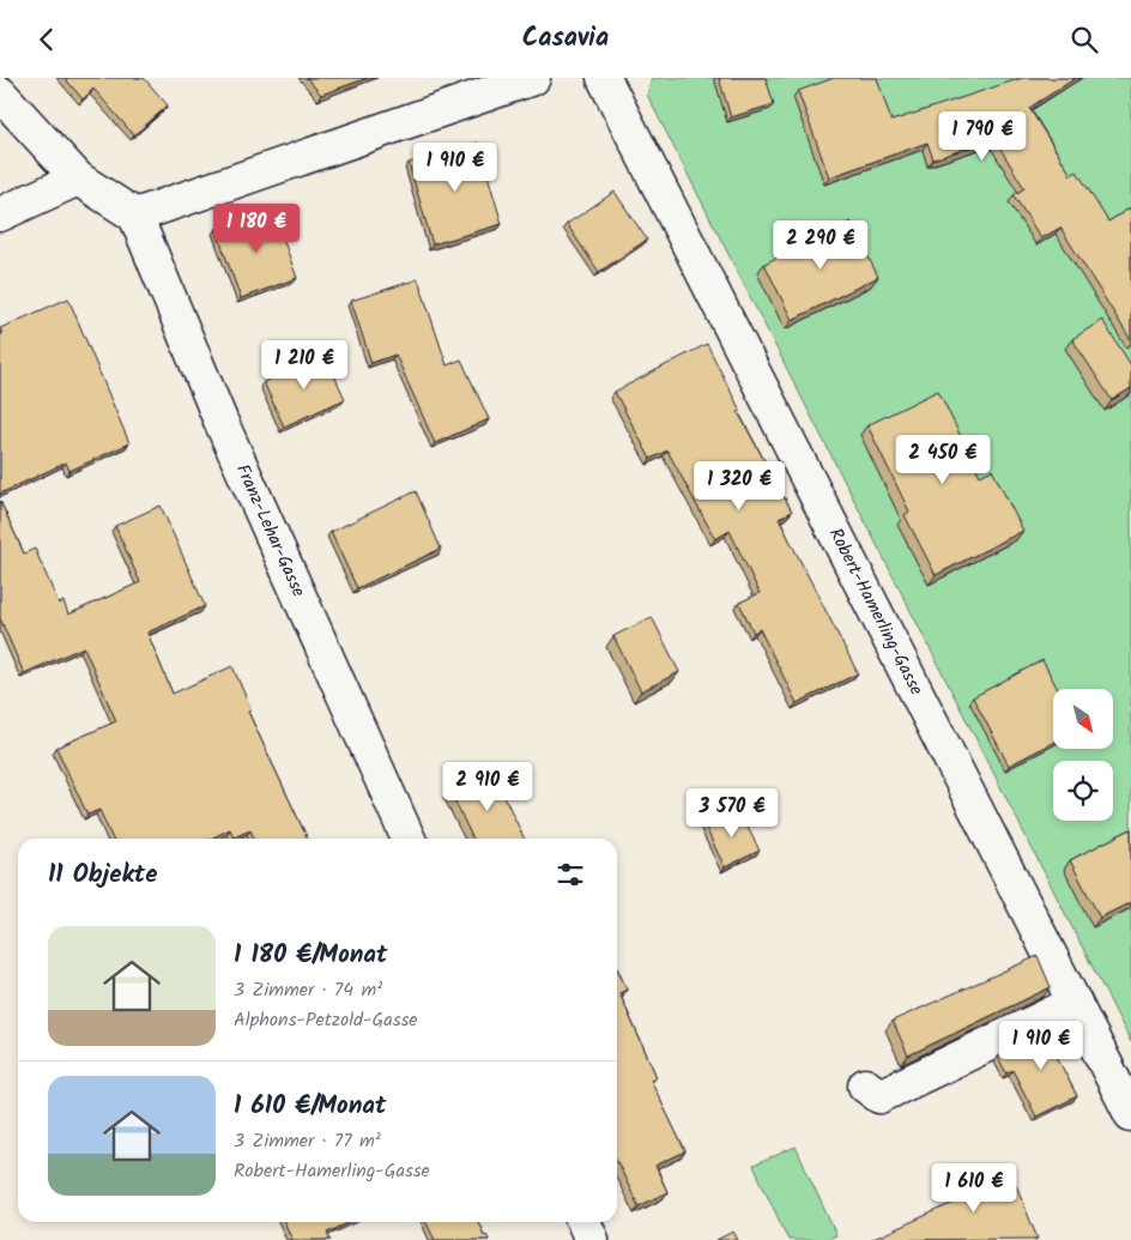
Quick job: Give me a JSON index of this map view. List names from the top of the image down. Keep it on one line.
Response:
{"streets":{"street":["Franz-Lehar-Gasse","Robert-Hamerling-Gasse"]},"north":"bottom right","page":{"header":"Casavia","price":["1 790 €","1 910 €","1 180 €","2 290 €","1 210 €","2 450 €","1 320 €","2 910 €","3 570 €","1 910 €","1 610 €"],"heading":"11 Objekte","list":[{"name":"1 180 €/Monat","note":"3 Zimmer · 74 m² · Alphons-Petzold-Gasse"},{"name":"1 610 €/Monat","note":"3 Zimmer · 77 m² · Robert-Hamerling-Gasse"}]}}
